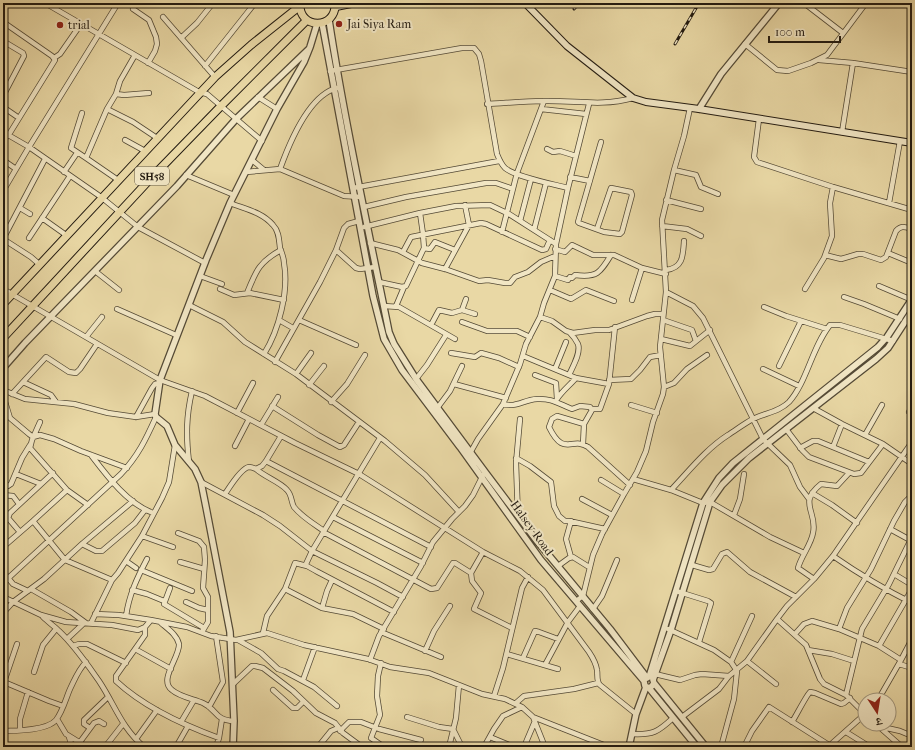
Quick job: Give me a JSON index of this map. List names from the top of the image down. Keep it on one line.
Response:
{"streets":{"main road":["SH58"],"street":["Halsey Road"]},"places":["Jai Siya Ram","trial"],"scale_bar":"100 m","north":"bottom"}
